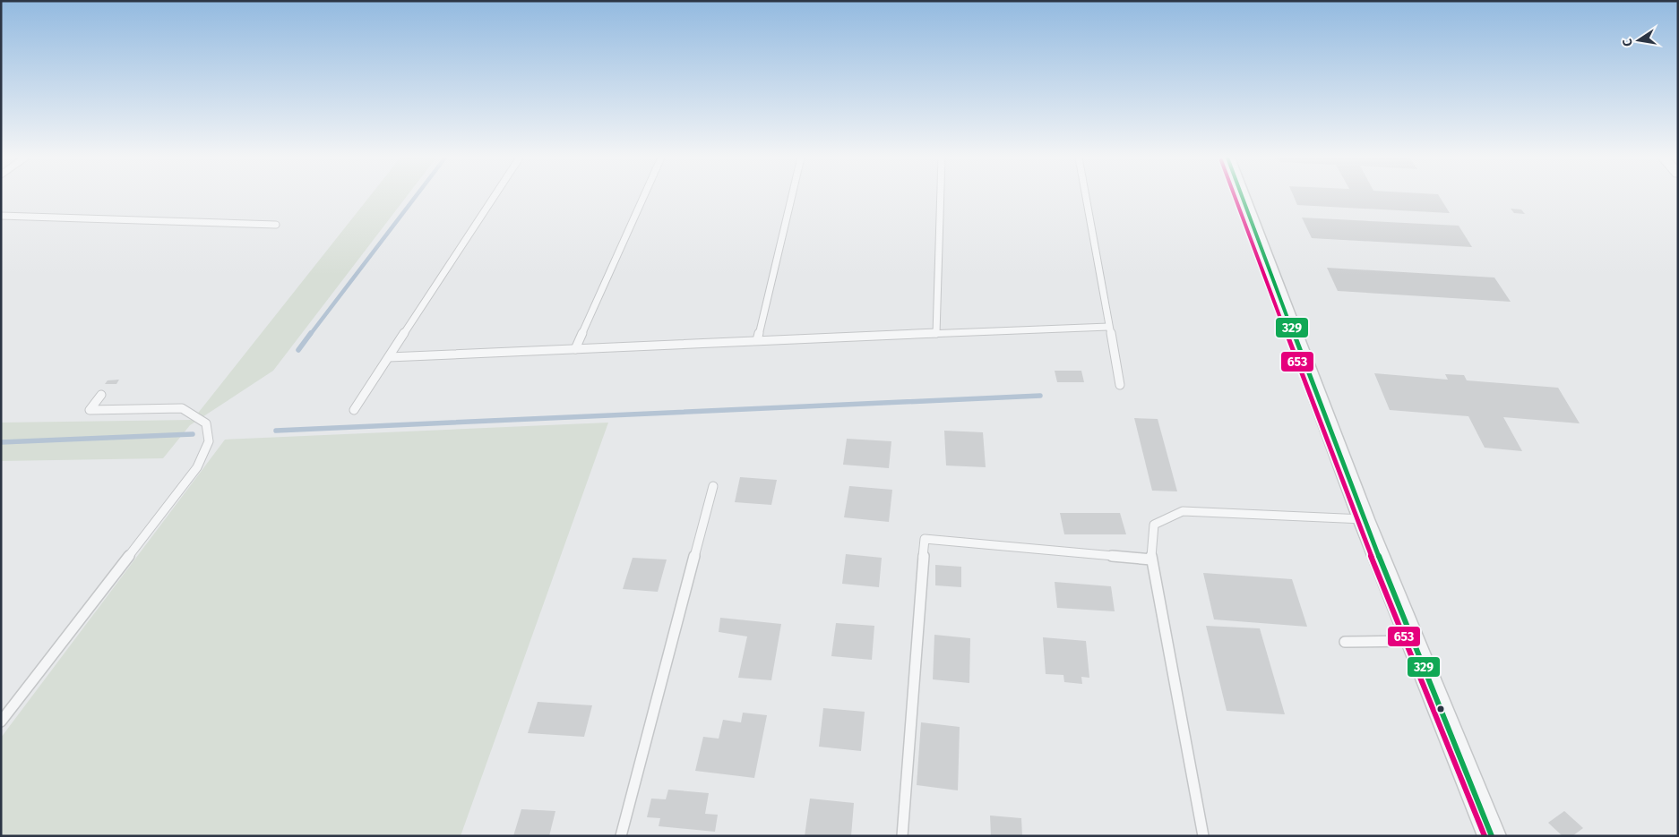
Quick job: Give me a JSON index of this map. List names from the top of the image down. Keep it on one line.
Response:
{"lines":["transit line 329","transit line 653"],"north":"left"}
